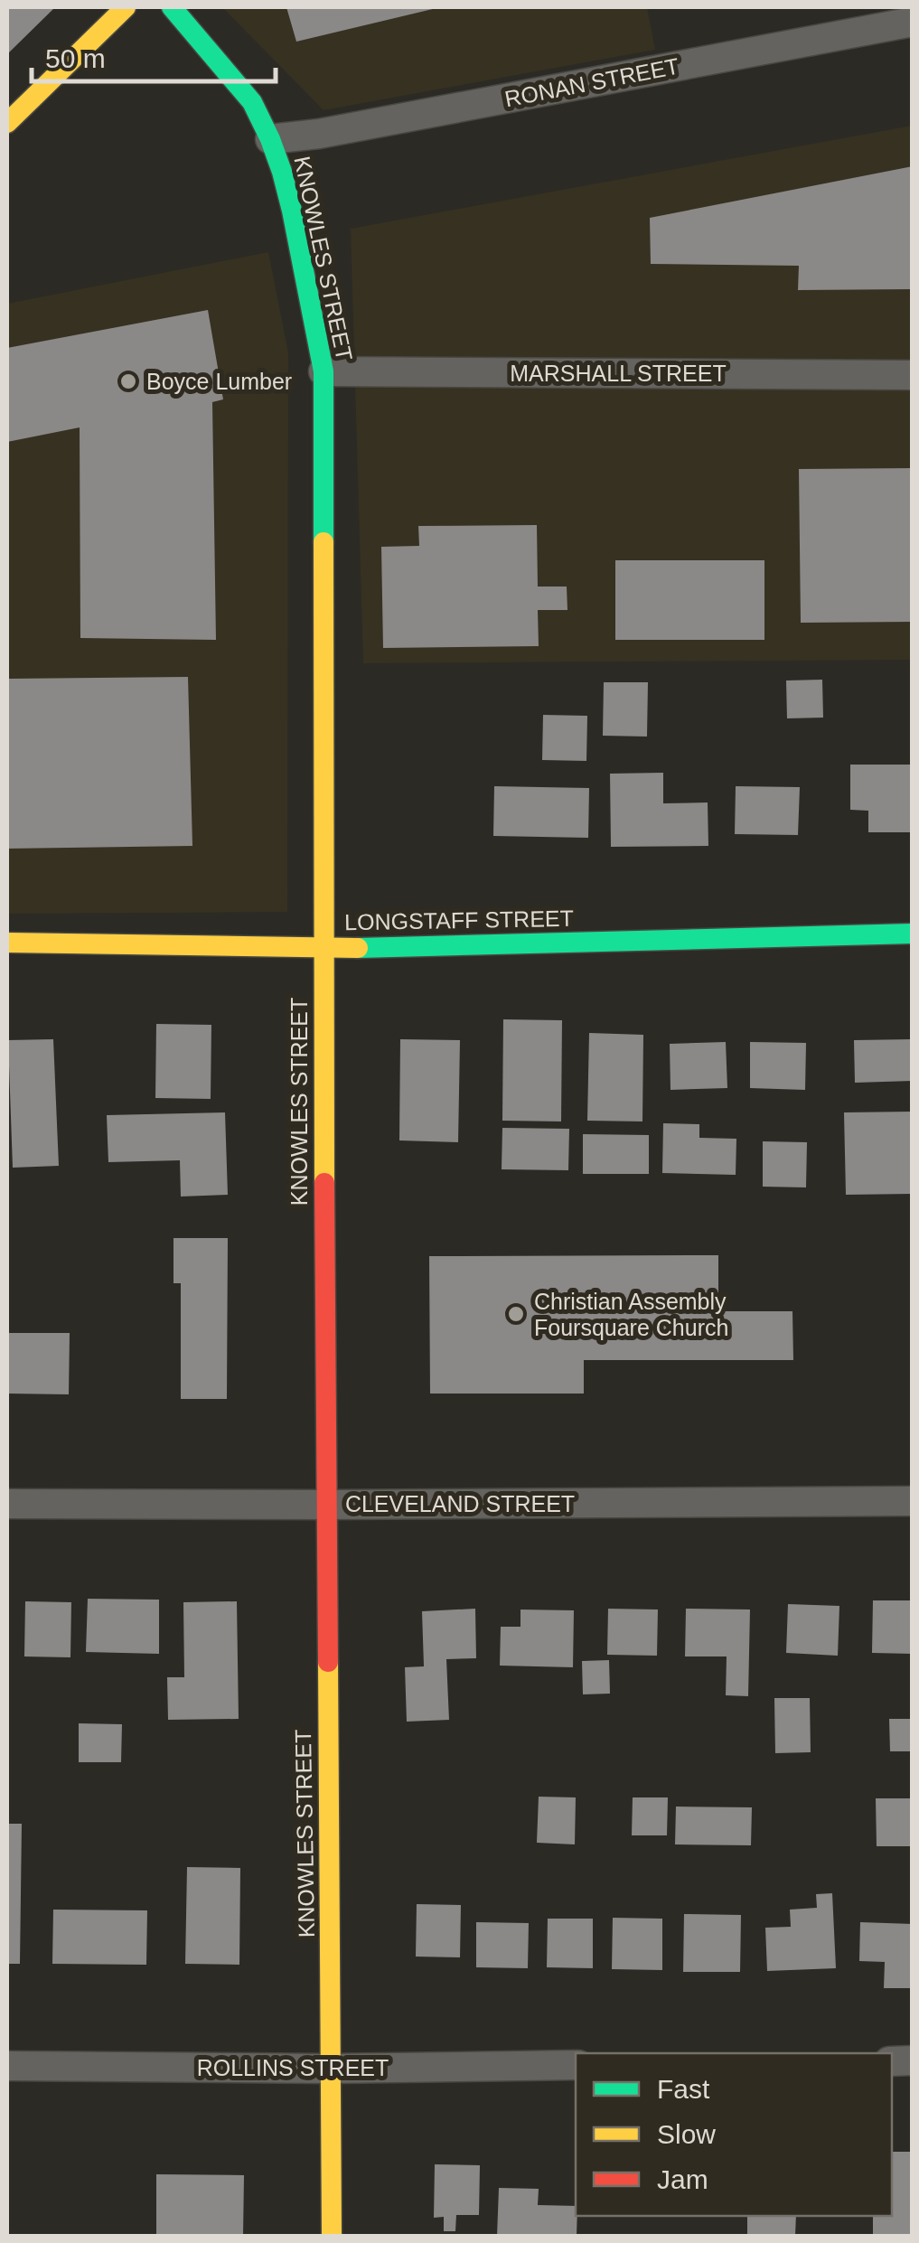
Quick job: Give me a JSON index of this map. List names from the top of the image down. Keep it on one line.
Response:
{"streets":{"street":["RONAN STREET","KNOWLES STREET","MARSHALL STREET","LONGSTAFF STREET","CLEVELAND STREET","ROLLINS STREET"]},"crossings":[["RONAN STREET","KNOWLES STREET"],["KNOWLES STREET","MARSHALL STREET"],["KNOWLES STREET","LONGSTAFF STREET"],["KNOWLES STREET","CLEVELAND STREET"],["KNOWLES STREET","ROLLINS STREET"]],"places":["Boyce Lumber","Christian Assembly Foursquare Church"],"legend":["Fast","Slow","Jam"],"scale_bar":"50 m"}
